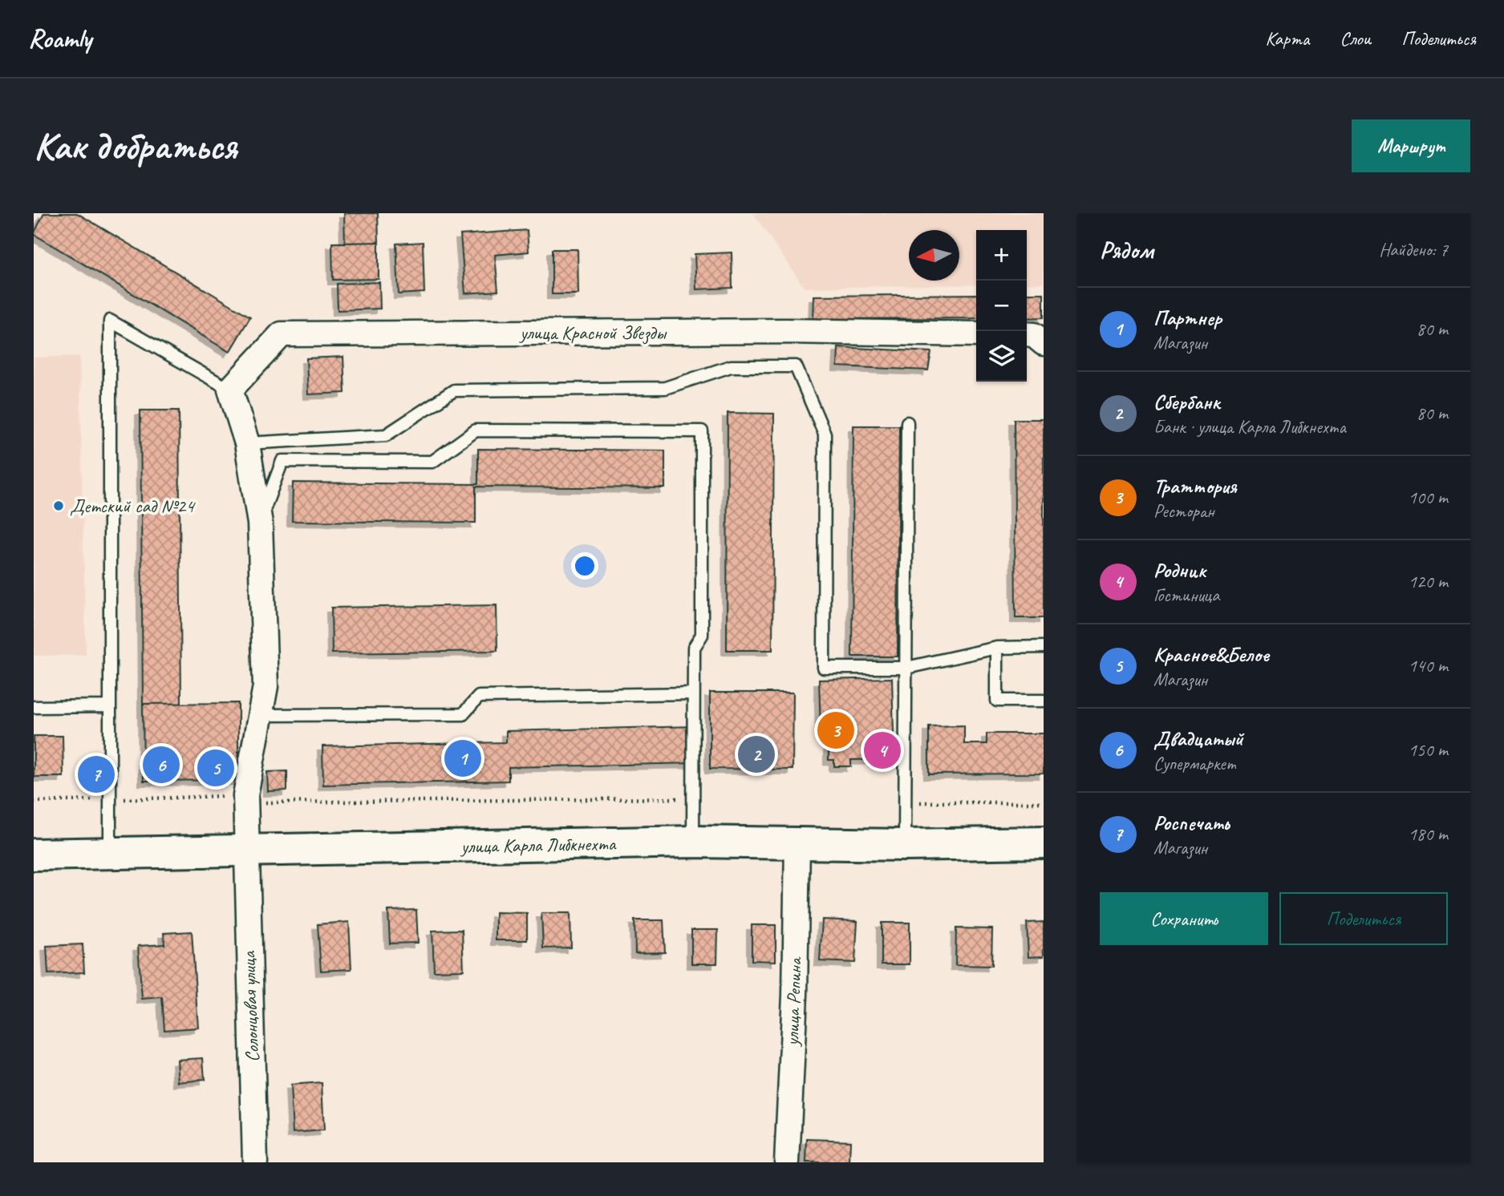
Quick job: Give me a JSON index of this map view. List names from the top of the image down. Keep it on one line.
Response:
{"streets":{"main road":["улица Карла Либкнехта"],"street":["улица Красной Звезды","улица Репина","Солонцовая улица"]},"crossings":[["улица Красной Звезды","Солонцовая улица"],["улица Карла Либкнехта","улица Репина"],["улица Карла Либкнехта","Солонцовая улица"]],"places":["Детский сад №24"],"north":"left","page":{"header":"Roamly","nav":["Карта","Слои","Поделиться"],"buttons":["Маршрут",["Сохранить","Поделиться"]],"title":"Как добраться","heading":["Рядом","Найдено: 7"],"map_buttons":["+","−"],"list":[{"mark":"1","name":"Партнер","note":"Магазин","value":"80 m"},{"mark":"2","name":"Сбербанк","note":"Банк · улица Карла Либкнехта","value":"80 m"},{"mark":"3","name":"Траттория","note":"Ресторан","value":"100 m"},{"mark":"4","name":"Родник","note":"Гостиница","value":"120 m"},{"mark":"5","name":"Красное&Белое","note":"Магазин","value":"140 m"},{"mark":"6","name":"Двадцатый","note":"Супермаркет","value":"150 m"},{"mark":"7","name":"Роспечать","note":"Магазин","value":"180 m"}],"pins":["3","4","2","1","6","5","7"]}}
